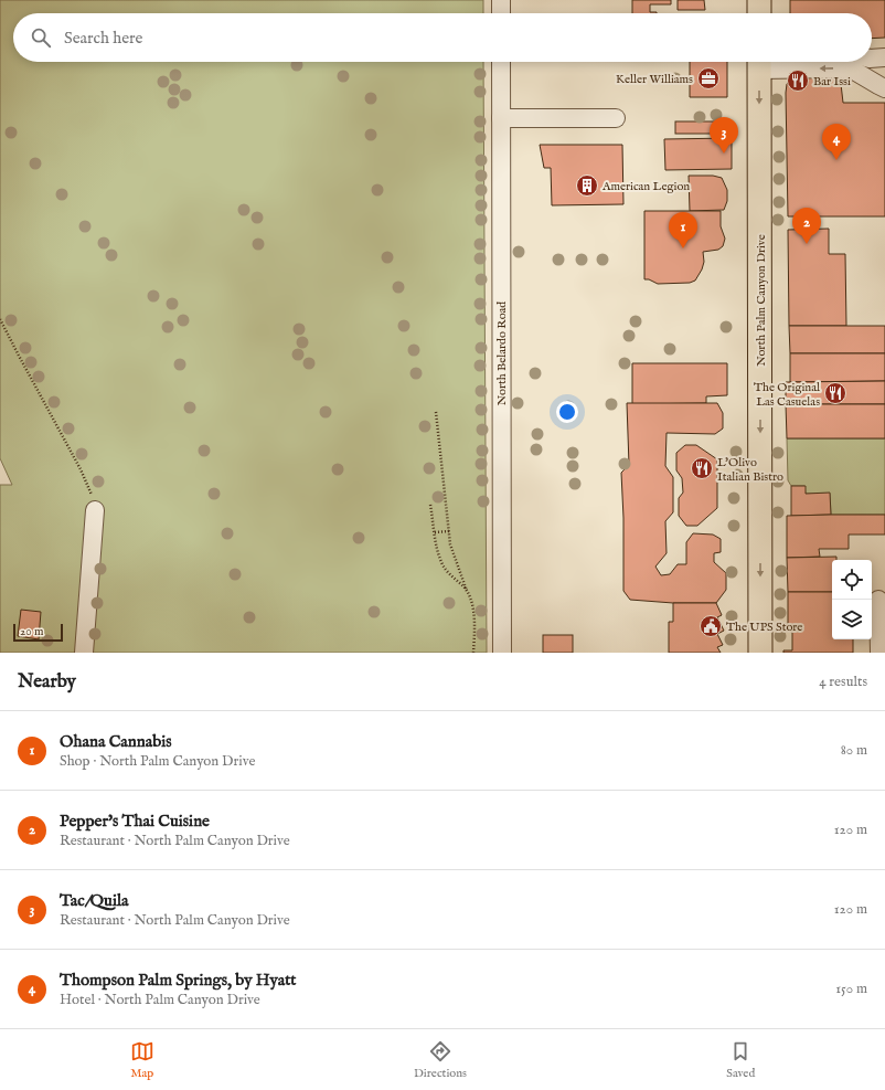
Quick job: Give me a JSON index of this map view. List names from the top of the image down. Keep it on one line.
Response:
{"streets":{"main road":["North Palm Canyon Drive"],"street":["North Belardo Road"]},"one_way":["North Palm Canyon Drive"],"places":{"office":["Keller Williams"],"restaurant":["Bar Issi","The Original Las Casuelas","L'Olivo Italian Bistro"],"building":["American Legion"],"public building":["The UPS Store"]},"scale_bar":"20 m","page":{"search":"Search here","pins":["3","4","2","1"],"scale":"20 m","heading":["Nearby","4 results"],"list":[{"mark":"1","name":"Ohana Cannabis","note":"Shop · North Palm Canyon Drive","value":"80 m"},{"mark":"2","name":"Pepper's Thai Cuisine","note":"Restaurant · North Palm Canyon Drive","value":"120 m"},{"mark":"3","name":"Tac/Quila","note":"Restaurant · North Palm Canyon Drive","value":"120 m"},{"mark":"4","name":"Thompson Palm Springs, by Hyatt","note":"Hotel · North Palm Canyon Drive","value":"150 m"}],"nav":["Map","Directions","Saved"]}}
